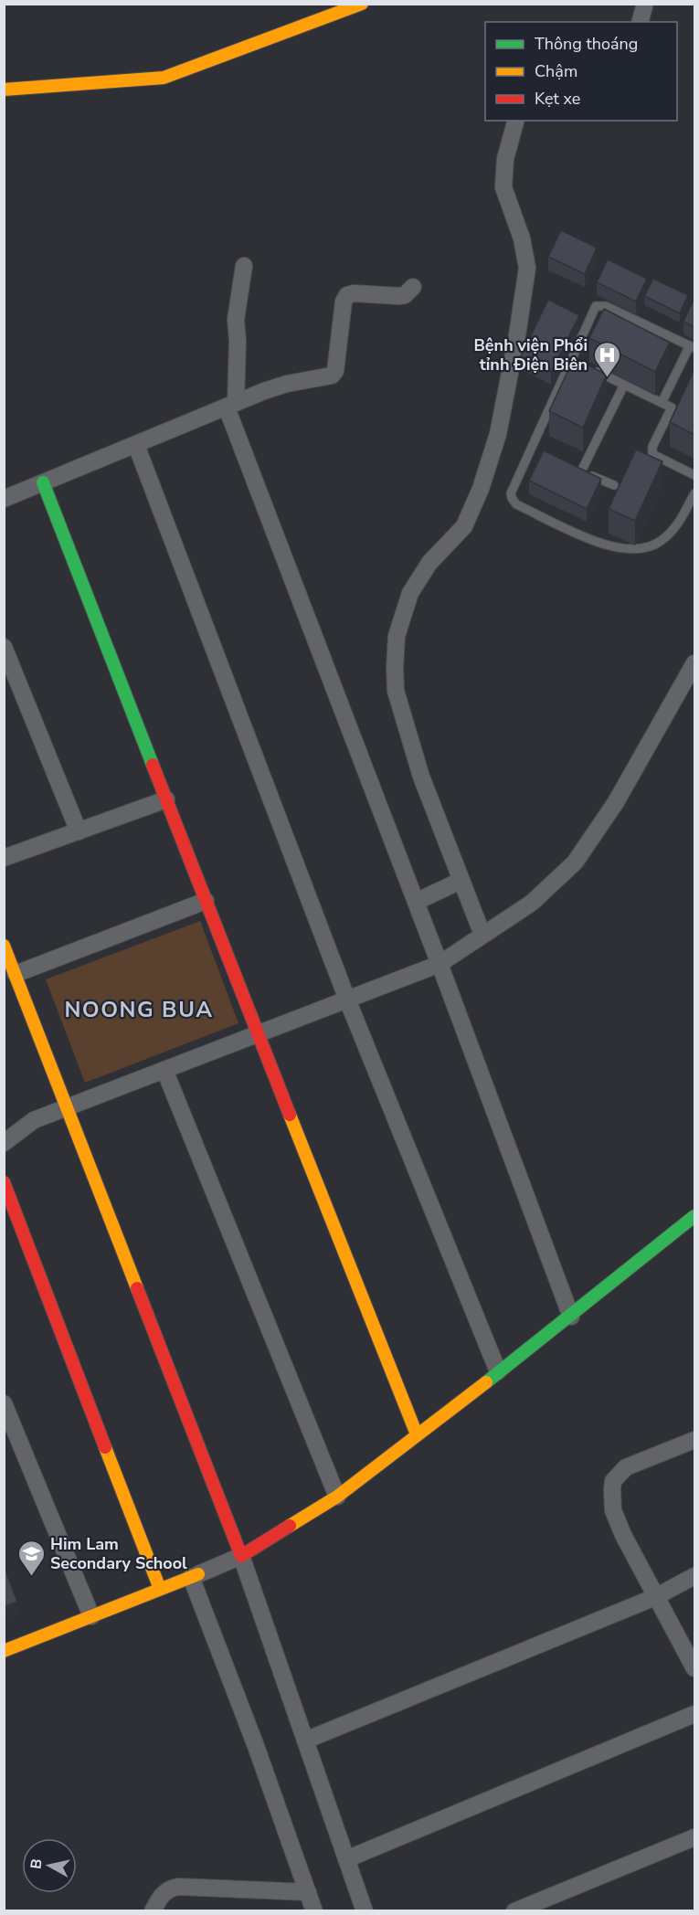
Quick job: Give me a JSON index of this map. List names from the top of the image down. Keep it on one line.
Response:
{"districts":["NOONG BUA"],"places":{"hospital":["Bệnh viện Phổi tỉnh Điện Biên"],"school or university":["Him Lam Secondary School"]},"legend":["Thông thoáng","Chậm","Kẹt xe"],"north":"left"}
